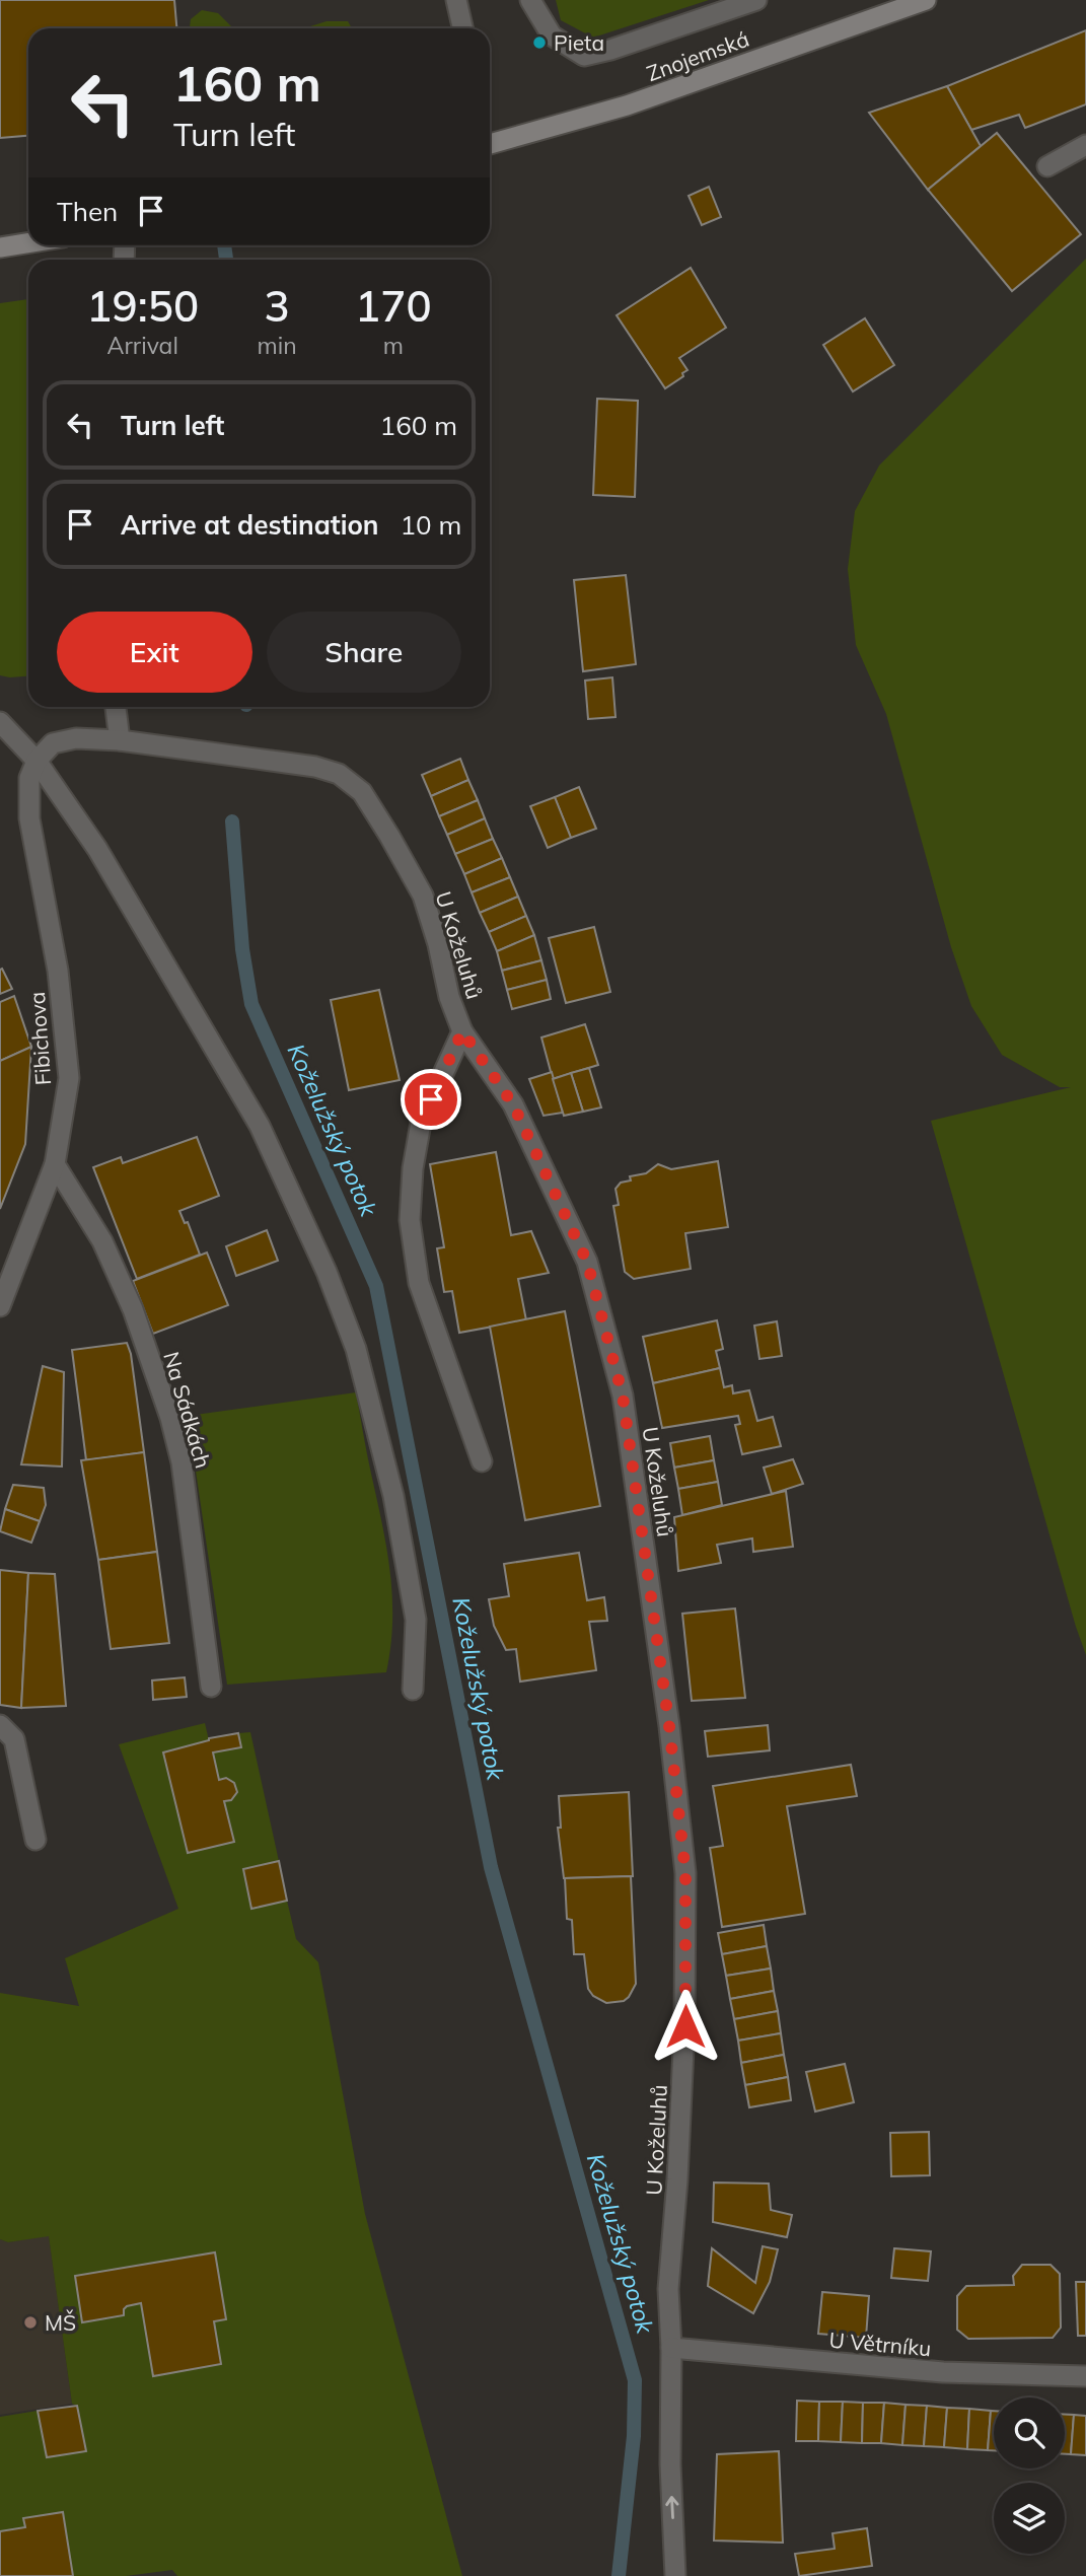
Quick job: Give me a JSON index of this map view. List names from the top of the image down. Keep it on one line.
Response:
{"streets":{"main road":["Znojemská"],"street":["U Koželuhů","Fibichova","Na Sádkách","U Větrníku"]},"crossings":[["U Koželuhů","Fibichova"],["U Koželuhů","U Větrníku"],["Fibichova","Na Sádkách"]],"water":["Koželužský potok"],"places":["Pieta","MŠ"],"page":{"turn":["160 m","Turn left"],"then":"Then","eta":["19:50","Arrival","3","min","170","m"],"list":[{"name":"Turn left","value":"160 m"},{"name":"Arrive at destination","value":"10 m"}],"buttons":["Exit","Share"]}}
